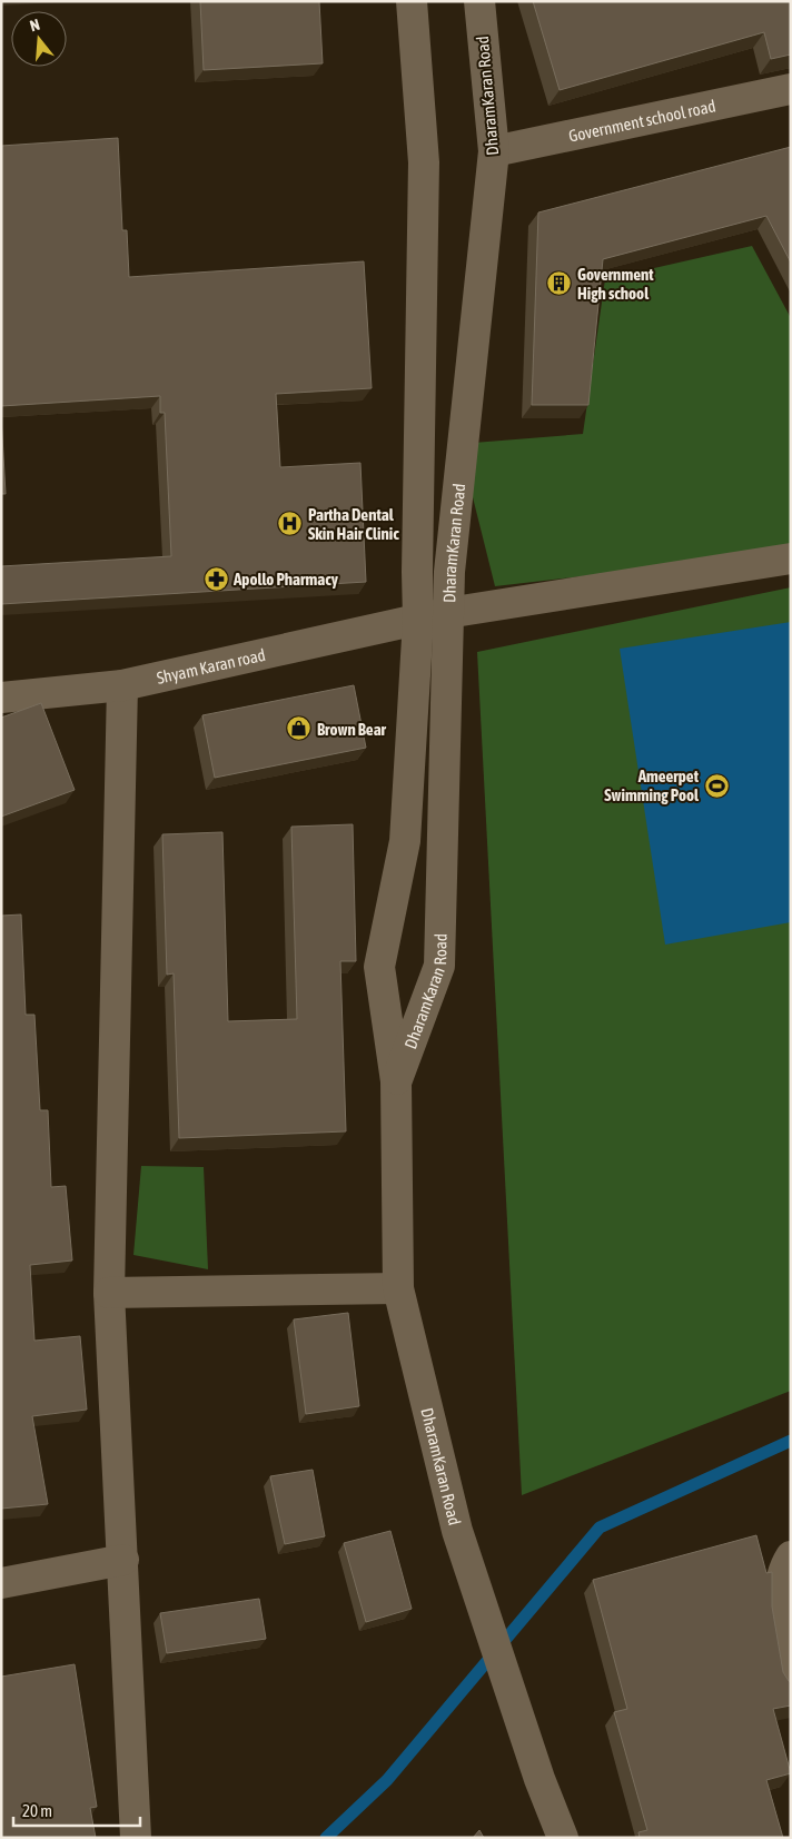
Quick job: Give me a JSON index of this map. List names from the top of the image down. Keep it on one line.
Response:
{"streets":{"street":["DharamKaran Road","Government school road","Shyam Karan road"]},"crossings":[["DharamKaran Road","Government school road"],["DharamKaran Road","Shyam Karan road"]],"places":{"building":["Government High school"],"hospital":["Partha Dental Skin Hair Clinic"],"pharmacy":["Apollo Pharmacy"],"shop":["Brown Bear"],"sports":["Ameerpet Swimming Pool"]},"scale_bar":"20 m","north":"top"}
